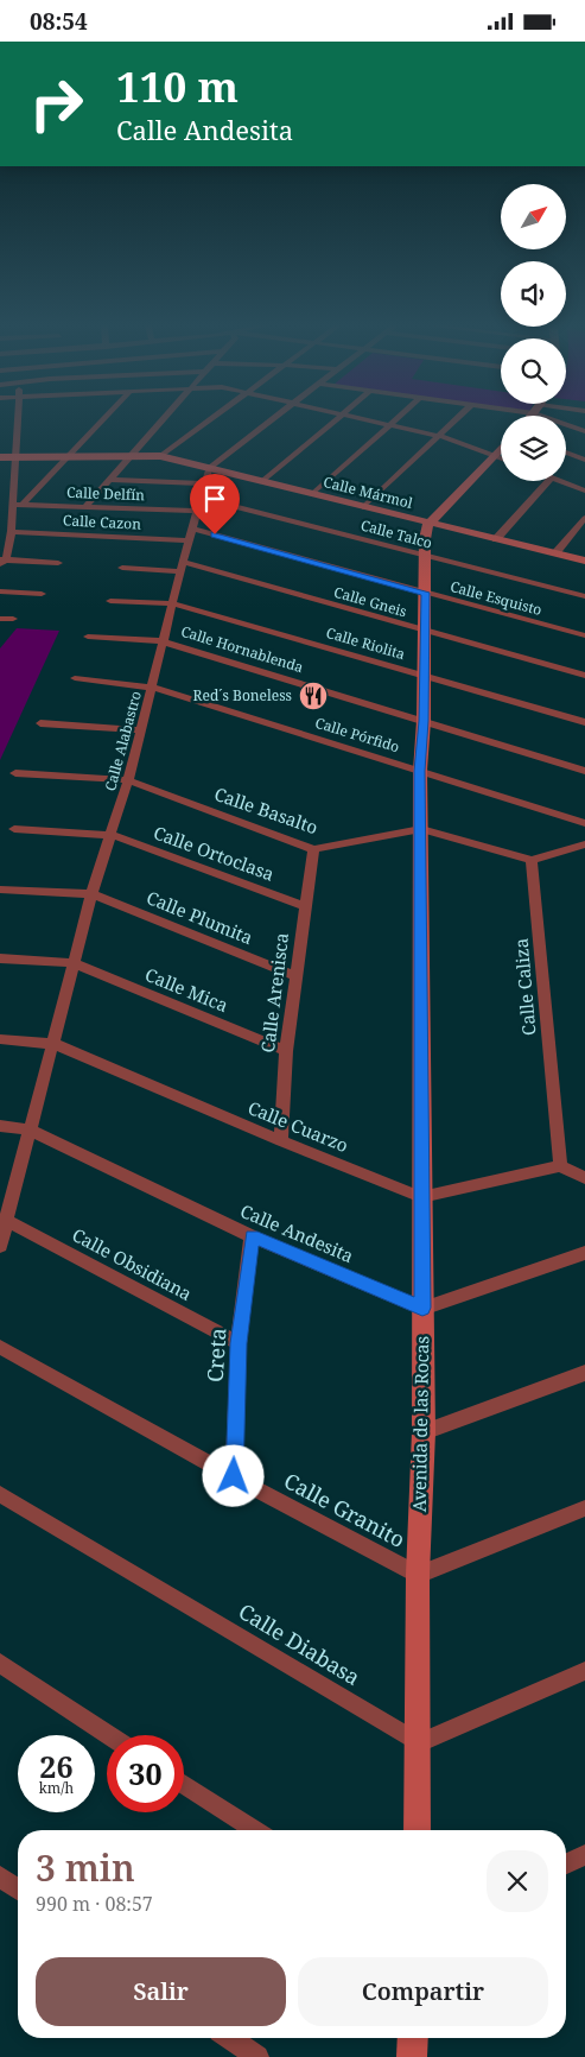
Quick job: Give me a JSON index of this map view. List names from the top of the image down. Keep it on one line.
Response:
{"streets":{"street":["Calle Mármol","Calle Delfín","Calle Cazon","Calle Talco","Calle Esquisto","Calle Gneis","Calle Riolita","Calle Hornablenda","Calle Pórfido","Calle Alabastro","Calle Basalto","Calle Ortoclasa","Calle Plumita","Calle Caliza","Calle Mica","Calle Arenisca","Calle Cuarzo","Calle Andesita","Calle Obsidiana","Creta","Avenida de las Rocas","Calle Granito","Calle Diabasa"]},"crossings":[["Calle Mármol","Calle Alabastro"],["Calle Mármol","Avenida de las Rocas"],["Calle Delfín","Calle Alabastro"],["Calle Cazon","Calle Alabastro"],["Calle Talco","Calle Alabastro"],["Calle Talco","Avenida de las Rocas"],["Calle Esquisto","Calle Alabastro"],["Calle Esquisto","Avenida de las Rocas"],["Calle Gneis","Calle Alabastro"],["Calle Gneis","Avenida de las Rocas"],["Calle Riolita","Calle Alabastro"],["Calle Riolita","Avenida de las Rocas"],["Calle Hornablenda","Calle Alabastro"],["Calle Hornablenda","Avenida de las Rocas"],["Calle Pórfido","Calle Alabastro"],["Calle Pórfido","Avenida de las Rocas"],["Calle Alabastro","Calle Basalto"],["Calle Alabastro","Calle Ortoclasa"],["Calle Alabastro","Calle Plumita"],["Calle Alabastro","Calle Mica"],["Calle Alabastro","Calle Cuarzo"],["Calle Alabastro","Calle Andesita"],["Calle Alabastro","Calle Obsidiana"],["Calle Basalto","Calle Caliza"],["Calle Basalto","Calle Arenisca"],["Calle Basalto","Avenida de las Rocas"],["Calle Ortoclasa","Calle Arenisca"],["Calle Plumita","Calle Arenisca"],["Calle Mica","Calle Arenisca"],["Calle Arenisca","Calle Cuarzo"],["Calle Cuarzo","Avenida de las Rocas"],["Calle Andesita","Creta"],["Calle Andesita","Avenida de las Rocas"],["Calle Obsidiana","Creta"],["Creta","Calle Granito"],["Avenida de las Rocas","Calle Granito"],["Avenida de las Rocas","Calle Diabasa"]],"places":{"restaurant":["Red´s Boneless"]},"north":"top right","page":{"status":"08:54","turn":["110 m","Calle Andesita"],"speed":"26 km/h","limit":"30","heading":["3 min","990 m · 08:57"],"buttons":["Salir","Compartir"]}}
